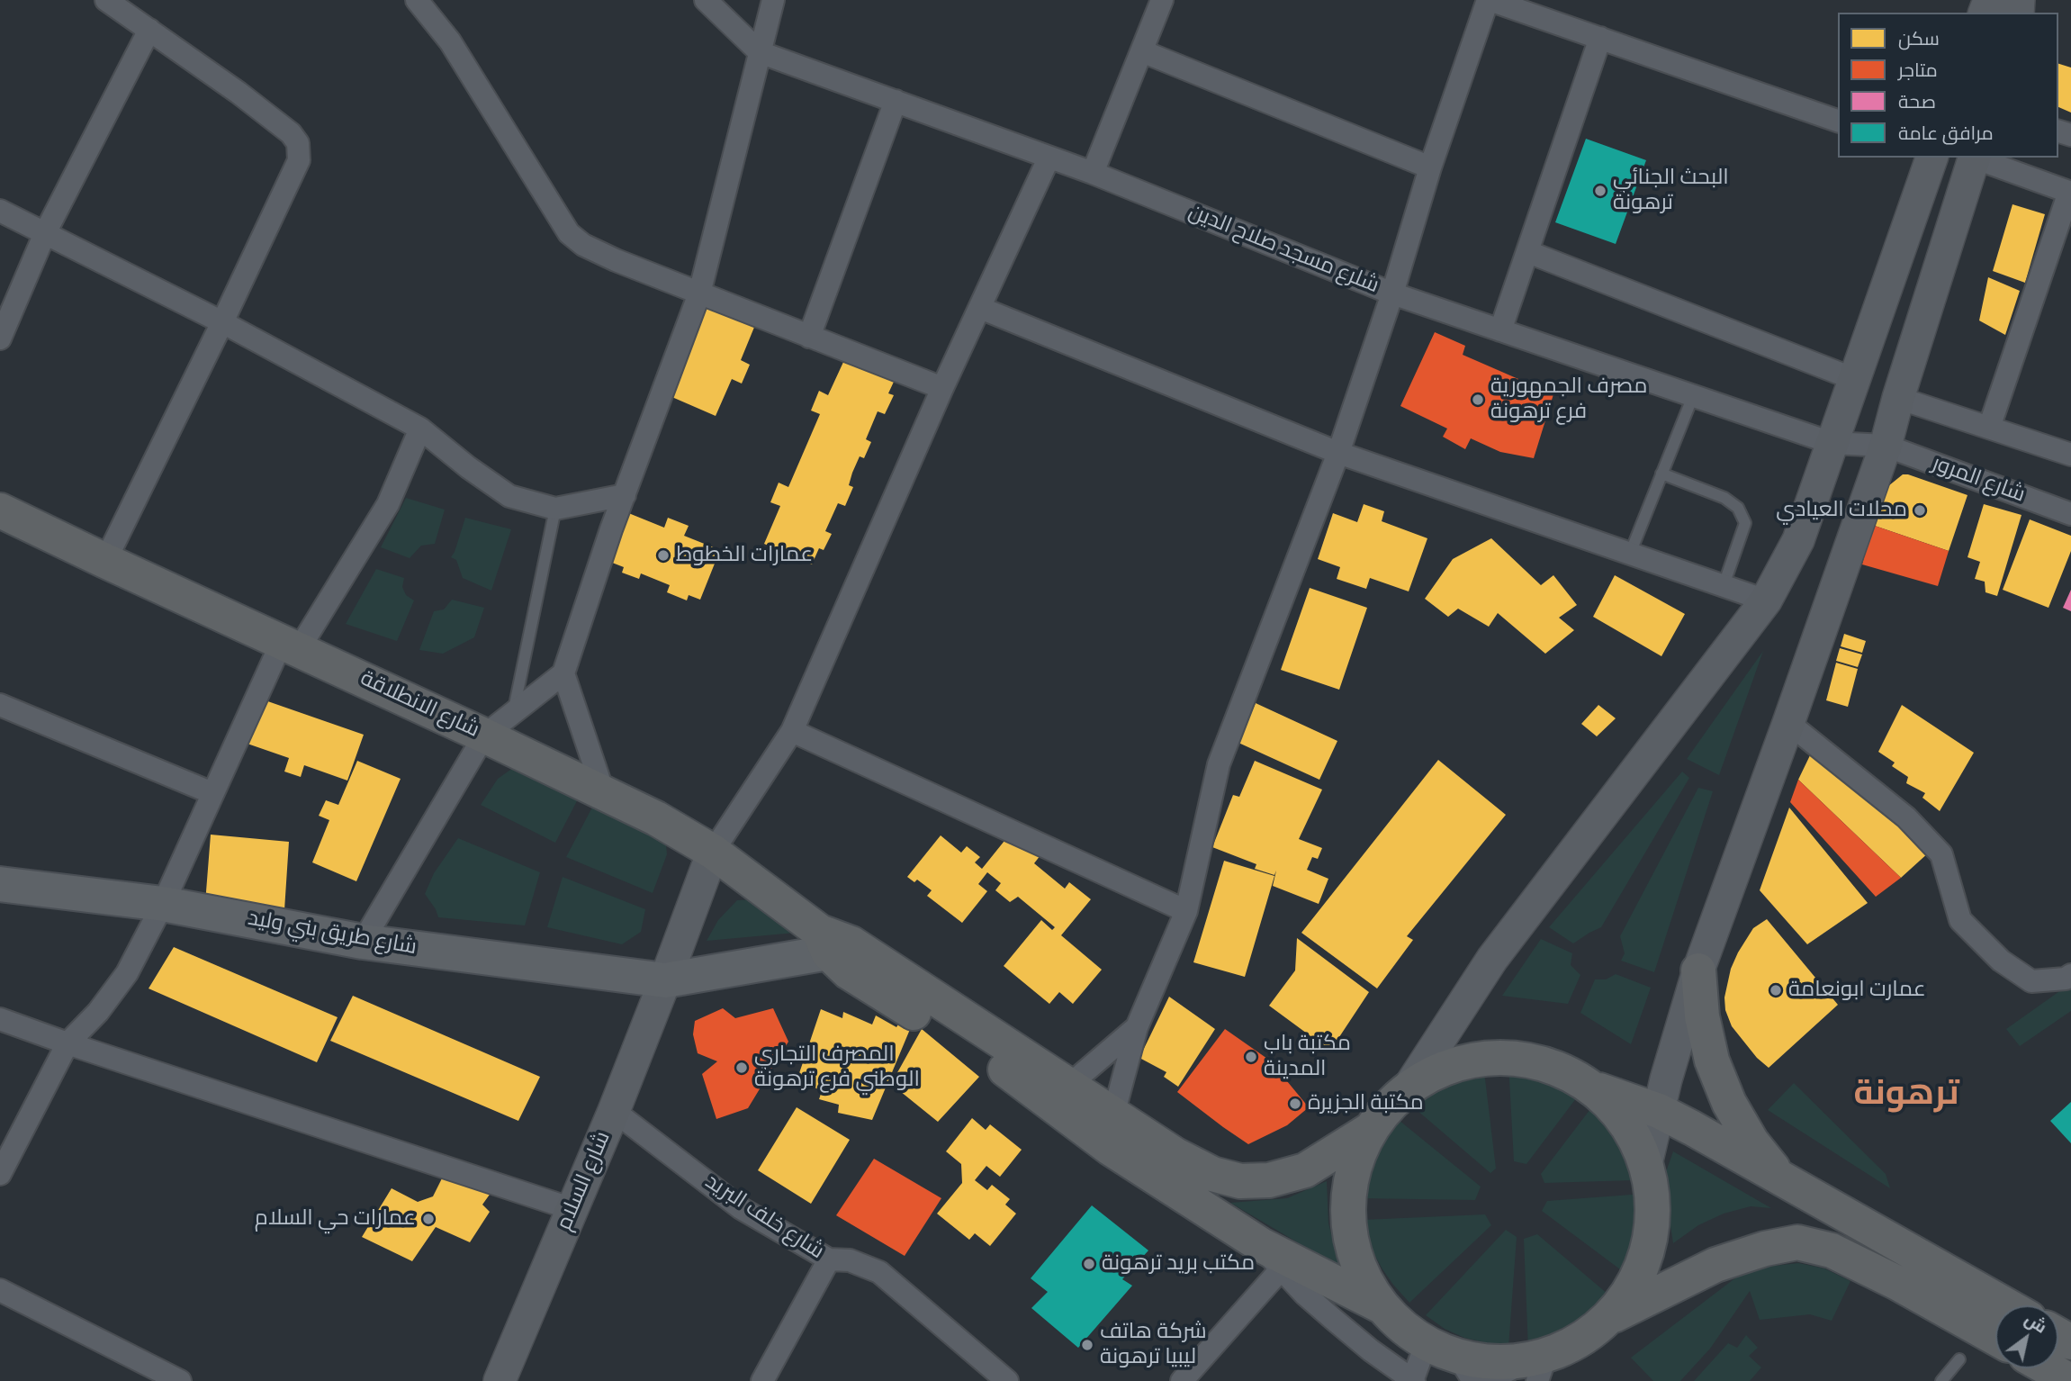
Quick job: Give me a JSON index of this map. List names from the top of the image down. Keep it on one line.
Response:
{"streets":{"highway":["شارع الانطلاقة"],"main road":["شارع طريق بني وليد"],"street":["شلرع مسجد صلاح الدين","شارع المرور","شارع السلام","شارع خلف البريد"]},"crossings":[["شلرع مسجد صلاح الدين","شارع المرور"],["شارع الانطلاقة","شارع طريق بني وليد"],["شارع الانطلاقة","شارع السلام"],["شارع طريق بني وليد","شارع السلام"],["شارع السلام","شارع خلف البريد"]],"districts":["ترهونة"],"places":["البحث الجنائي ترهونة","مصرف الجمهورية فرع ترهونة","محلات العيادي","عمارات الخطوط","عمارت ابونعامة","مكتبة باب المدينة","المصرف التجاري الوطني فرع ترهونة","مكتبة الجزيرة","عمارات حي السلام","مكتب بريد ترهونة","شركة هاتف ليبيا ترهونة"],"legend":["سكن","متاجر","صحة","مرافق عامة"],"north":"top right"}
